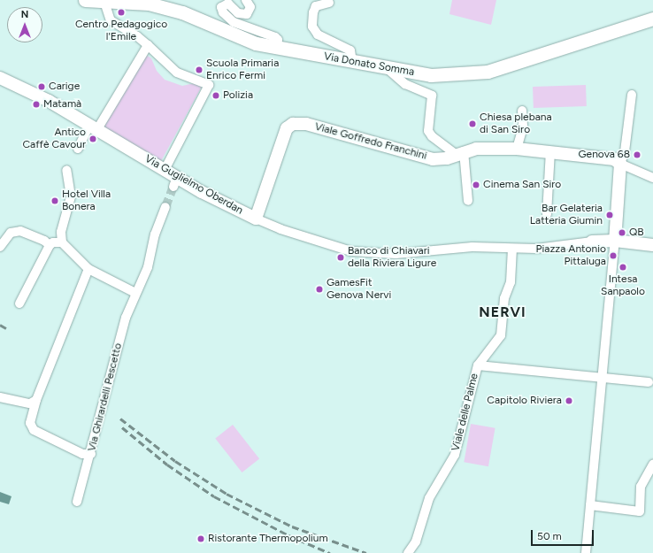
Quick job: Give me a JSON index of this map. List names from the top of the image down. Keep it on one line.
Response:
{"streets":{"main road":["Via Donato Somma"],"street":["Viale Goffredo Franchini","Via Guglielmo Oberdan","Via Ghirardelli Pescetto","Viale delle Palme"]},"crossings":[["Viale Goffredo Franchini","Via Guglielmo Oberdan"],["Via Guglielmo Oberdan","Viale delle Palme"]],"districts":["NERVI"],"places":["Centro Pedagogico l'Emile","Scuola Primaria Enrico Fermi","Carige","Polizia","Matamà","Chiesa plebana di San Siro","Antico Caffè Cavour","Genova 68","Cinema San Siro","Hotel Villa Bonera","Bar Gelateria Latteria Giumin","QB","Piazza Antonio Pittaluga","Banco di Chiavari della Riviera Ligure","Intesa Sanpaolo","GamesFit Genova Nervi","Capitolo Riviera","Ristorante Thermopolium"],"scale_bar":"50 m","north":"top"}
